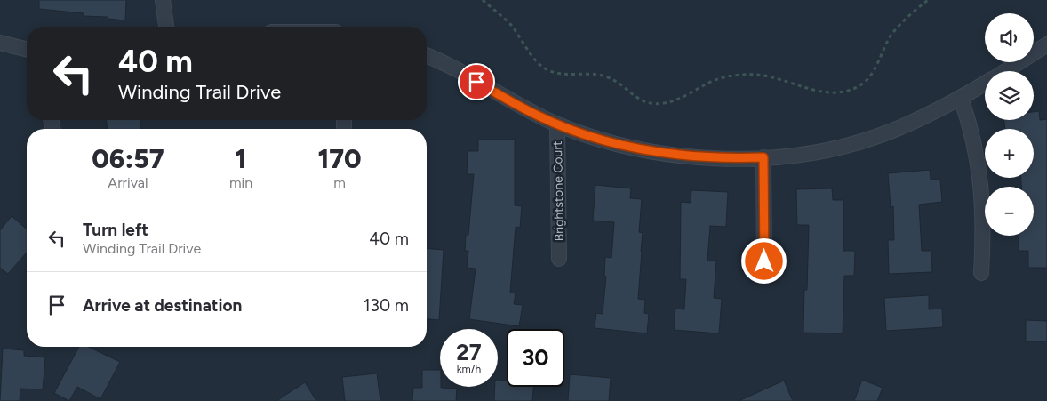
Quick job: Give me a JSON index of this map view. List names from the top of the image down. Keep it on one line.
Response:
{"streets":{"street":["Brightstone Court"]},"page":{"map_buttons":["+","−"],"turn":["40 m","Winding Trail Drive"],"eta":["06:57","Arrival","1","min","170","m"],"list":[{"name":"Turn left","note":"Winding Trail Drive","value":"40 m"},{"name":"Arrive at destination","value":"130 m"}],"speed":"27 km/h","limit":"30"}}
